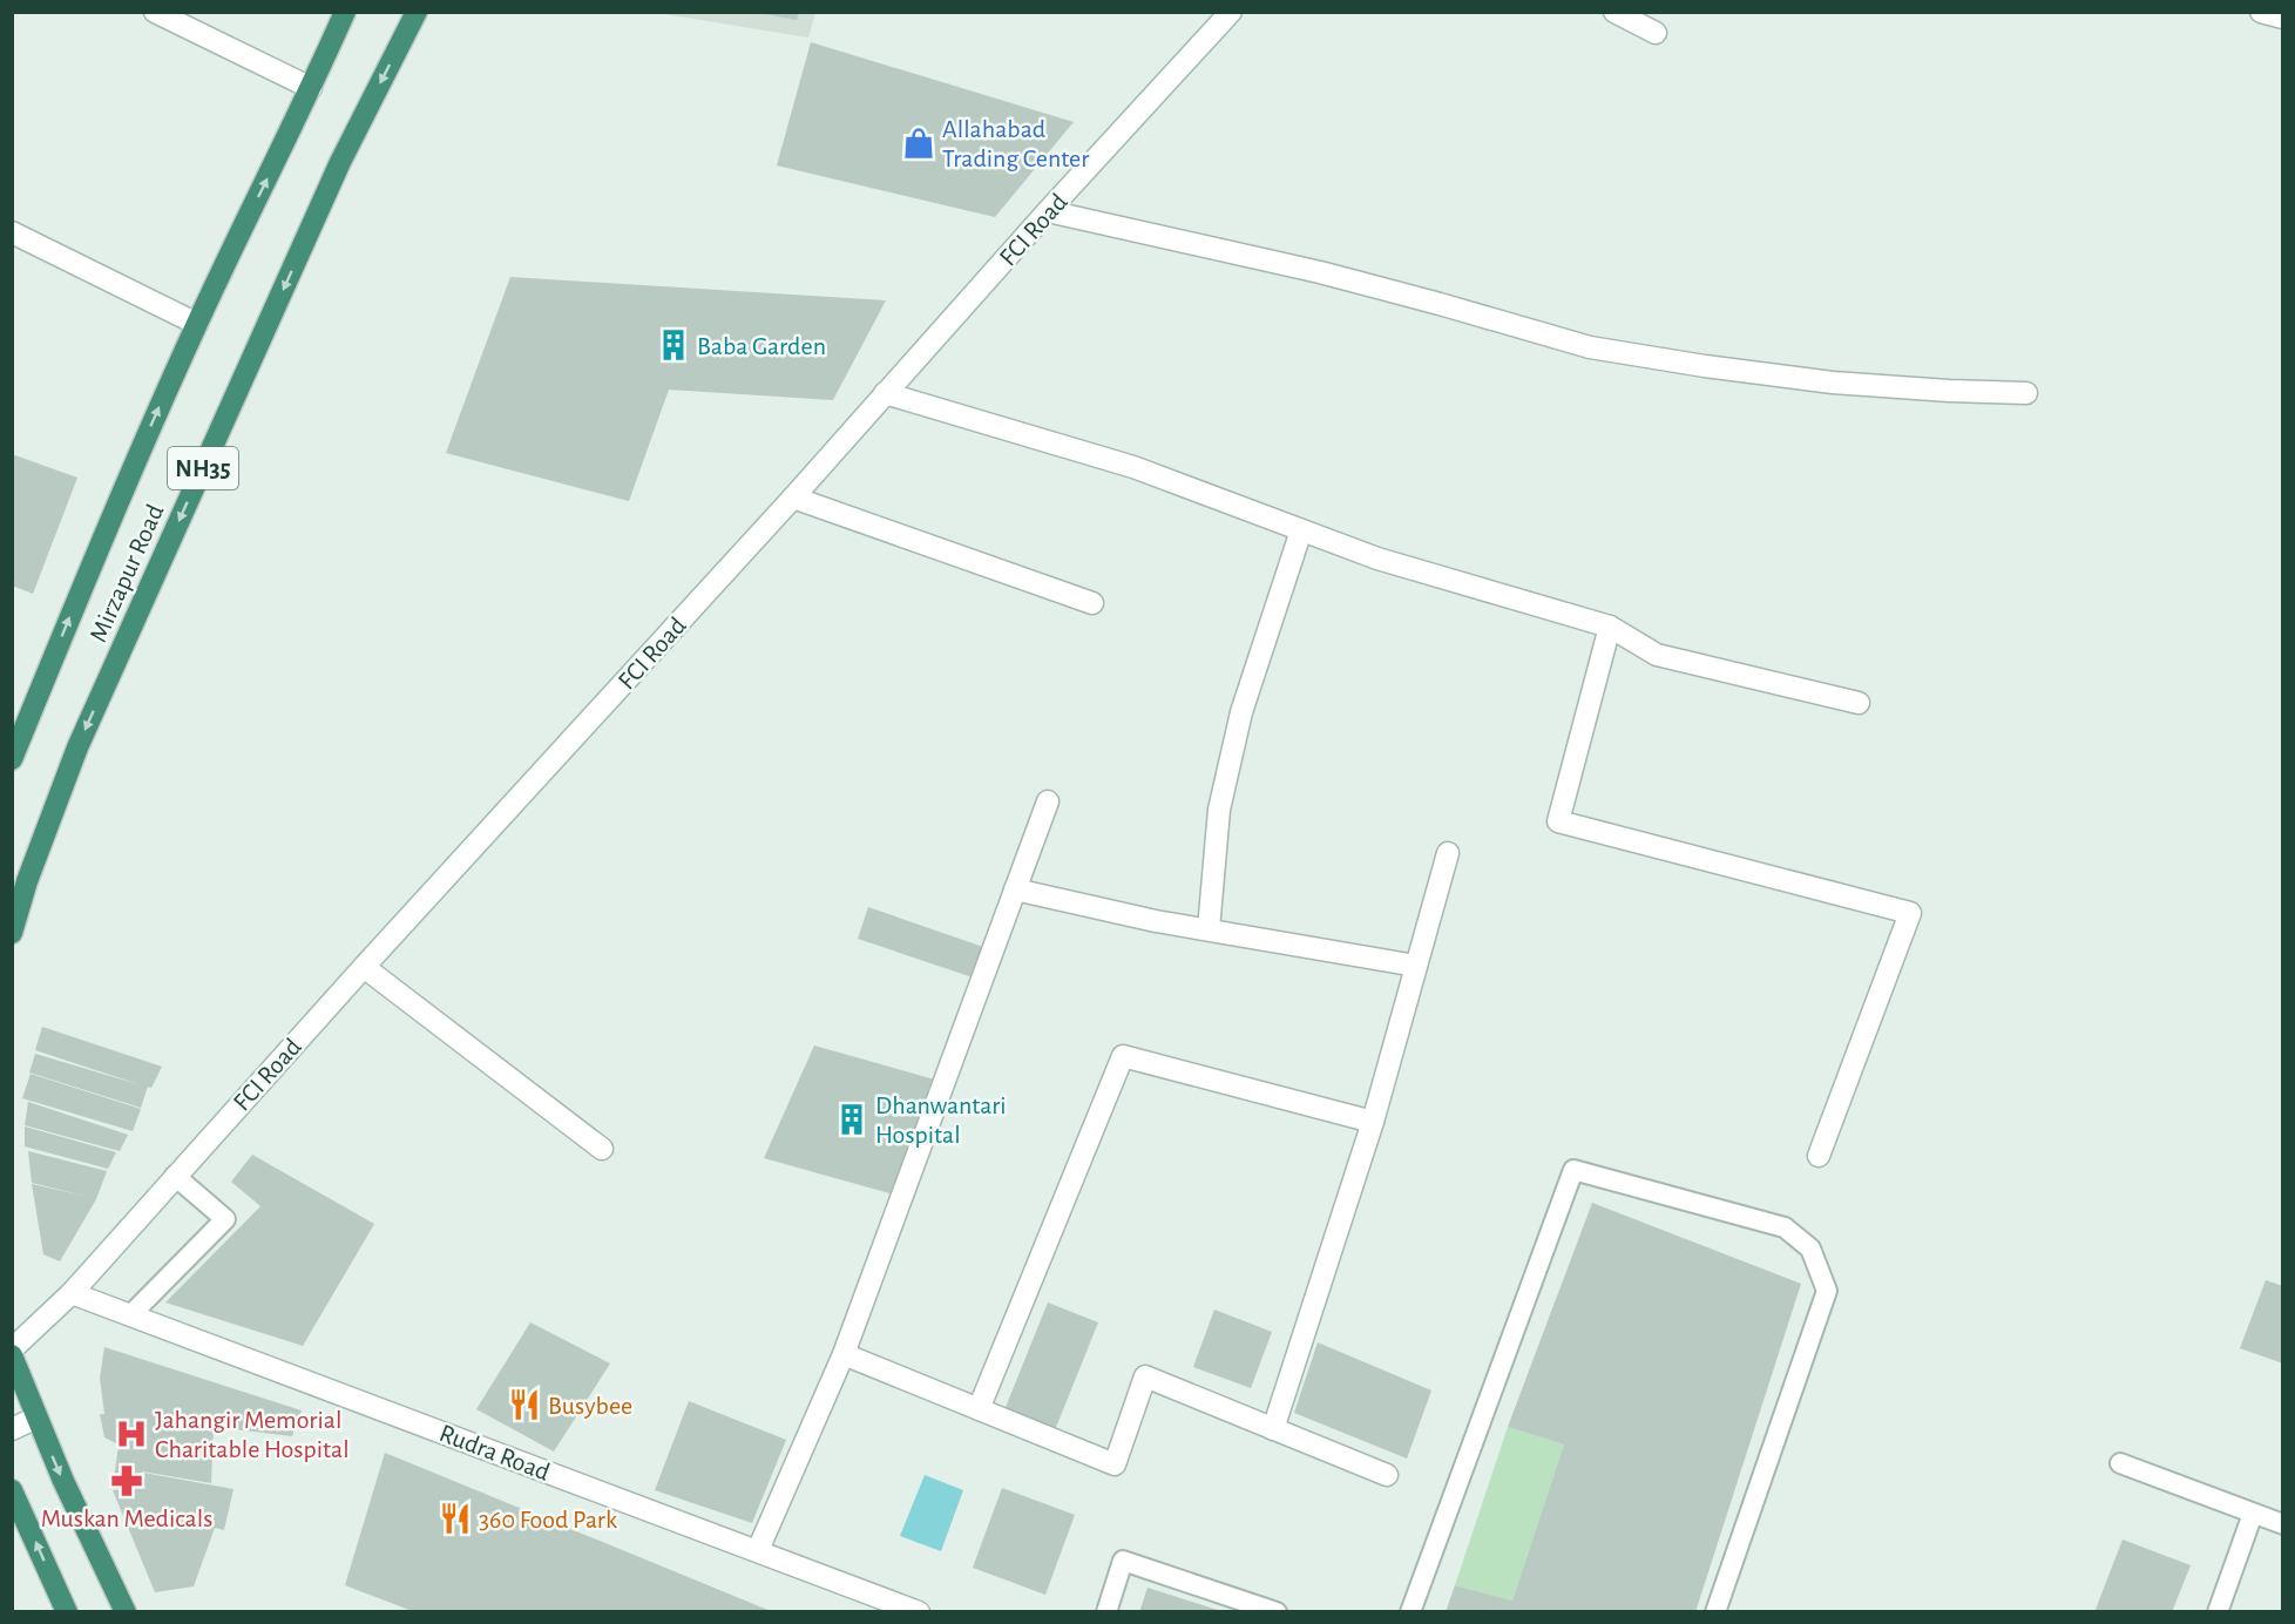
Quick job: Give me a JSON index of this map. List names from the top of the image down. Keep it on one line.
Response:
{"streets":{"highway":["NH35","Mirzapur Road"],"street":["FCI Road","Rudra Road"]},"crossings":[["FCI Road","Rudra Road"]],"places":{"shop":["Allahabad Trading Center"],"building":["Baba Garden","Dhanwantari Hospital"],"restaurant":["Busybee","360 Food Park"],"hospital":["Jahangir Memorial Charitable Hospital"],"pharmacy":["Muskan Medicals"]}}
